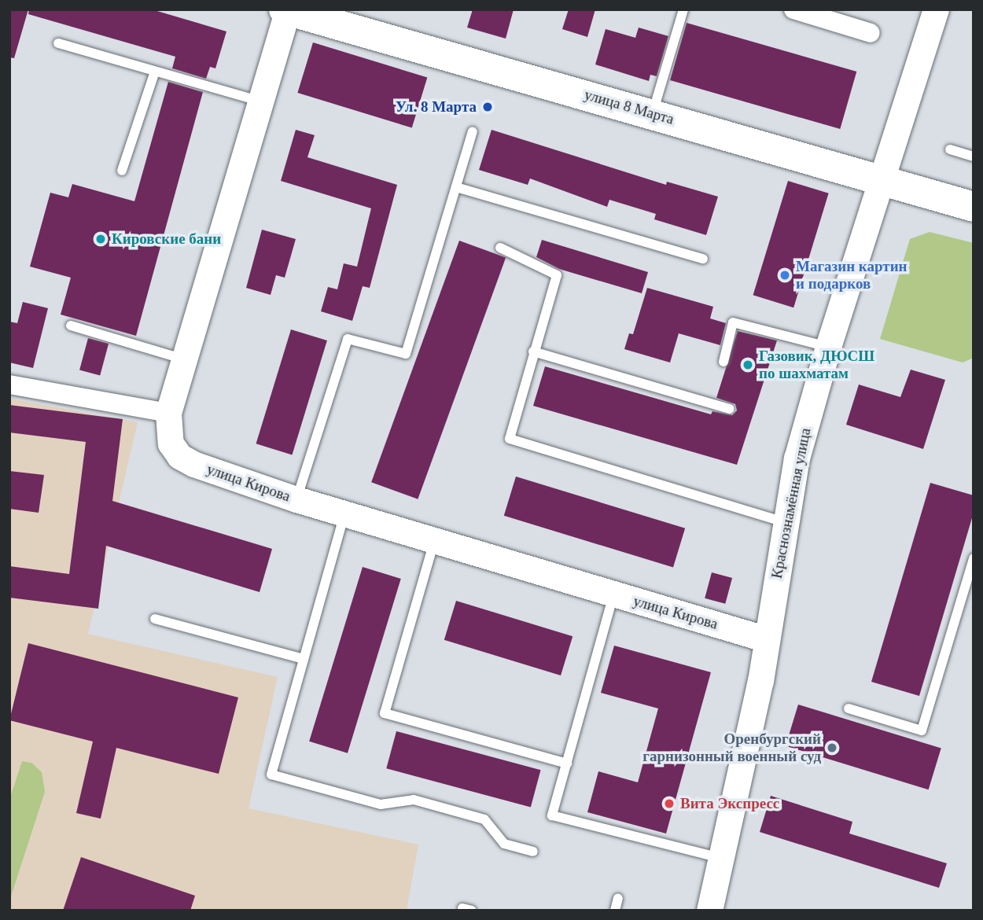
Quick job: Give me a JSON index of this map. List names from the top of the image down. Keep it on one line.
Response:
{"streets":{"main road":["улица 8 Марта","улица Кирова","Краснознамённая улица"]},"crossings":[["улица 8 Марта","улица Кирова"],["улица 8 Марта","Краснознамённая улица"],["улица Кирова","Краснознамённая улица"]],"places":["Ул. 8 Марта","Кировские бани","Магазин картин и подарков","Газовик, ДЮСШ по шахматам","Оренбургский гарнизонный военный суд","Вита Экспресс"]}
